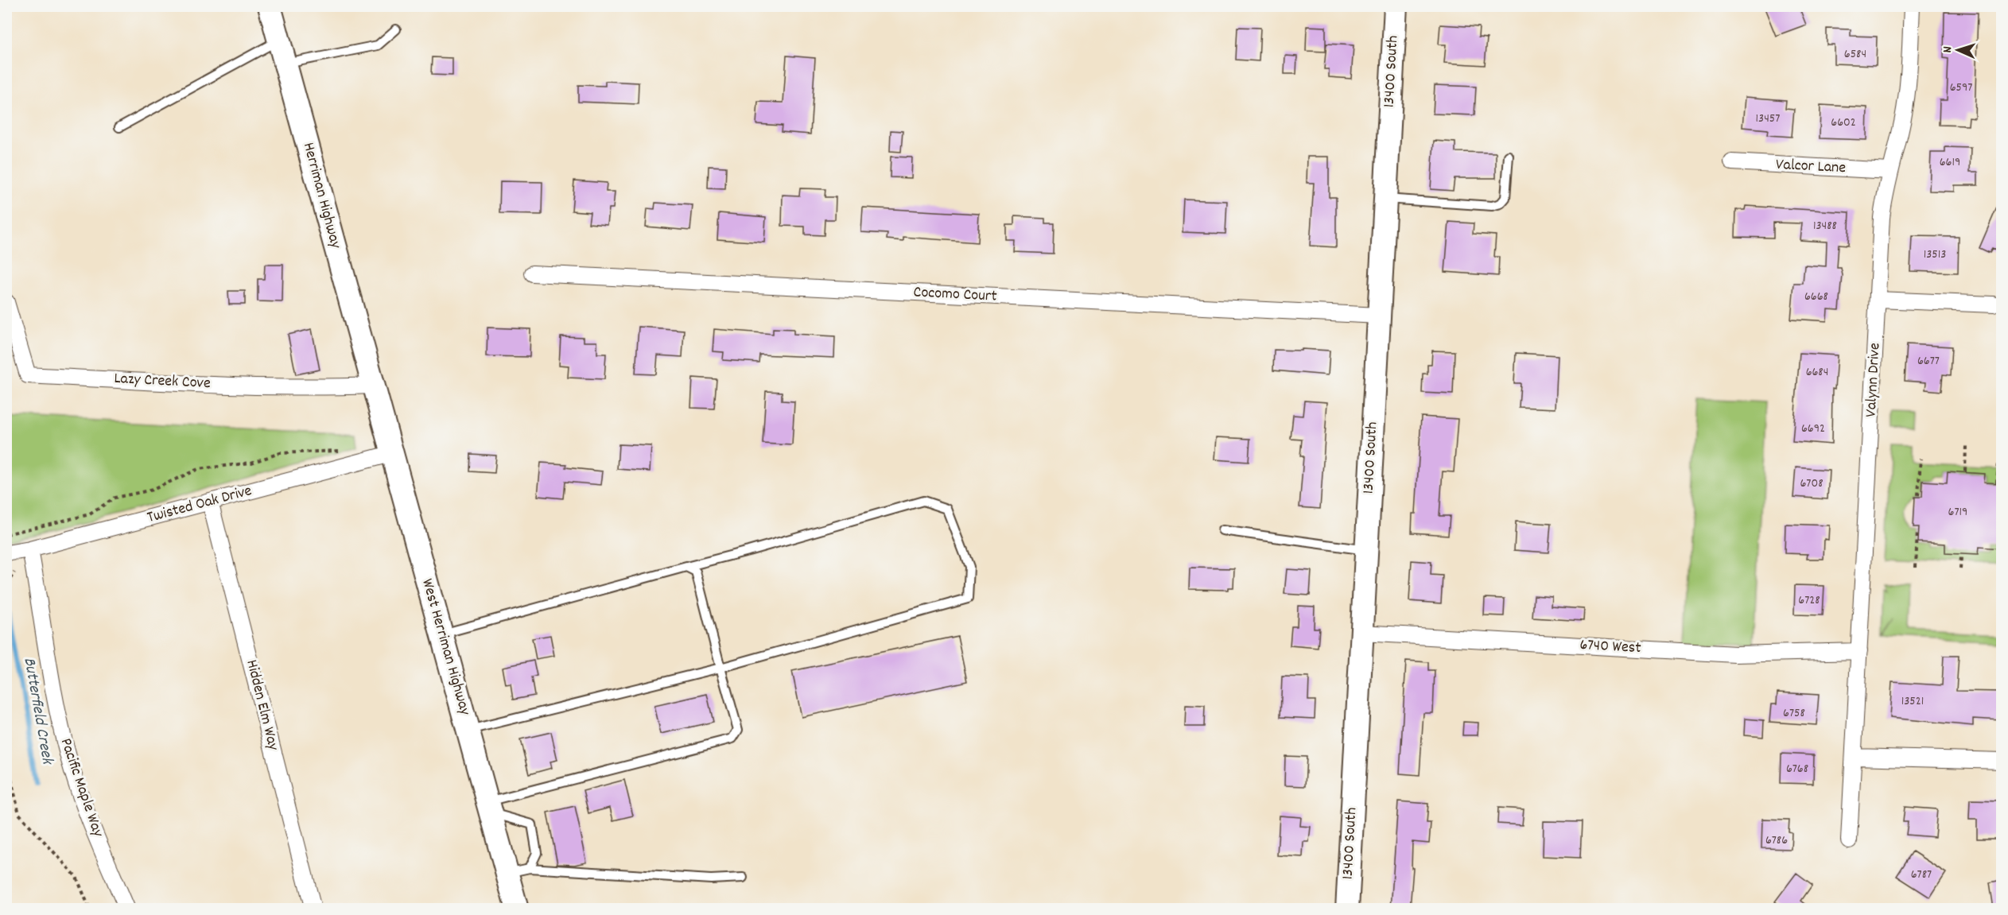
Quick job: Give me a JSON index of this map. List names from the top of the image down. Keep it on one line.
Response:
{"streets":{"main road":["13400 South","Herriman Highway","West Herriman Highway"],"street":["Valcor Lane","Cocomo Court","Valynn Drive","Lazy Creek Cove","Twisted Oak Drive","6740 West","Hidden Elm Way","Pacific Maple Way"]},"crossings":[["13400 South","Cocomo Court"],["13400 South","6740 West"],["Valcor Lane","Valynn Drive"],["Herriman Highway","Lazy Creek Cove"],["Herriman Highway","West Herriman Highway"],["Valynn Drive","6740 West"],["Lazy Creek Cove","West Herriman Highway"],["Twisted Oak Drive","West Herriman Highway"],["Twisted Oak Drive","Hidden Elm Way"],["Twisted Oak Drive","Pacific Maple Way"]],"water":["Butterfield Creek"],"house_numbers":["6584","6597","13457","6602","6619","13488","13513","6668","6677","6684","6692","6708","6719","6728","13521","6758","6768","6786","6787"],"north":"left"}
